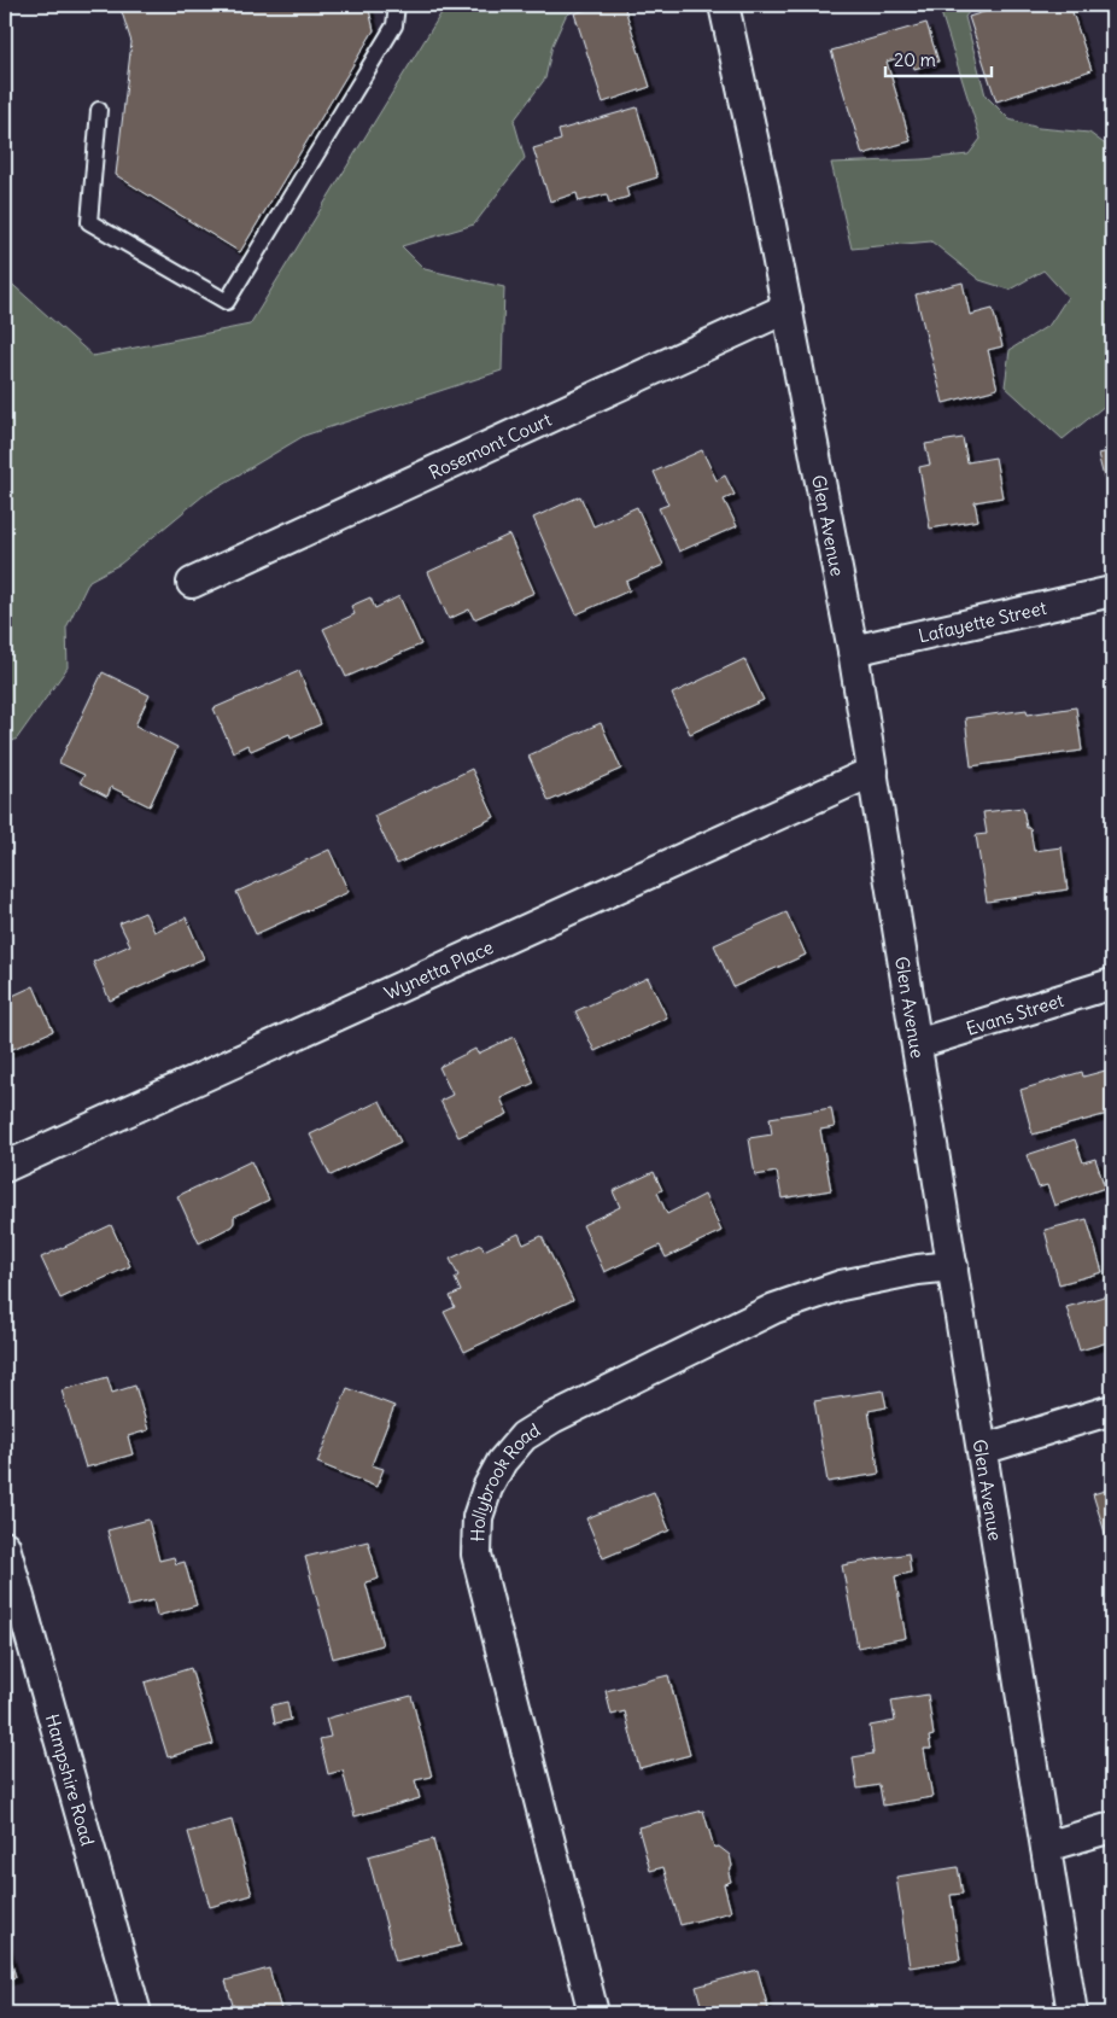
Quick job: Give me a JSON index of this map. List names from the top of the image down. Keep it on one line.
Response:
{"streets":{"street":["Rosemont Court","Glen Avenue","Lafayette Street","Wynetta Place","Evans Street","Hollybrook Road","Hampshire Road"]},"crossings":[["Rosemont Court","Glen Avenue"],["Glen Avenue","Lafayette Street"],["Glen Avenue","Wynetta Place"],["Glen Avenue","Evans Street"],["Glen Avenue","Hollybrook Road"]],"scale_bar":"20 m"}
